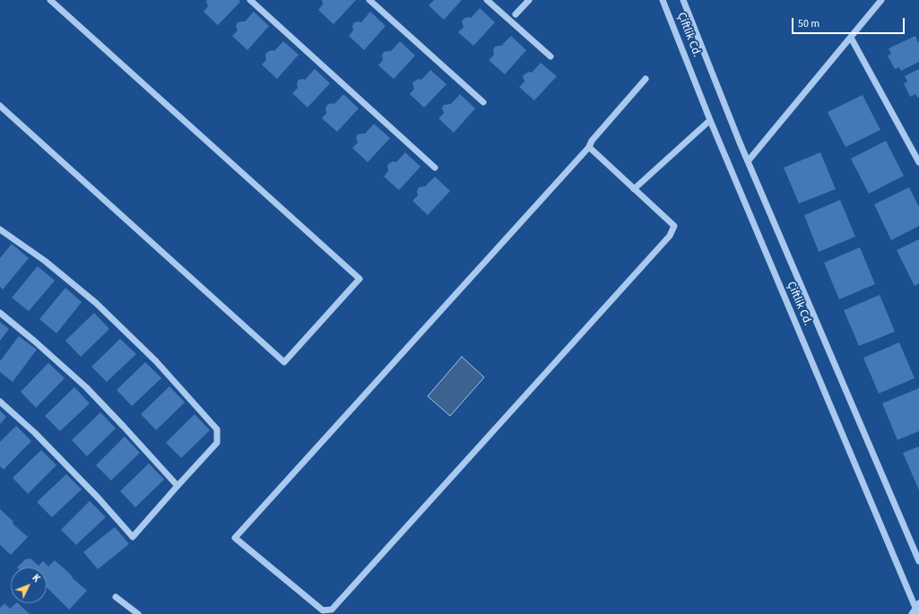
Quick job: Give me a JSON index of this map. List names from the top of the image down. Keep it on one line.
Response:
{"streets":{"street":["Çiftlik Cd."]},"scale_bar":"50 m","north":"top right"}
